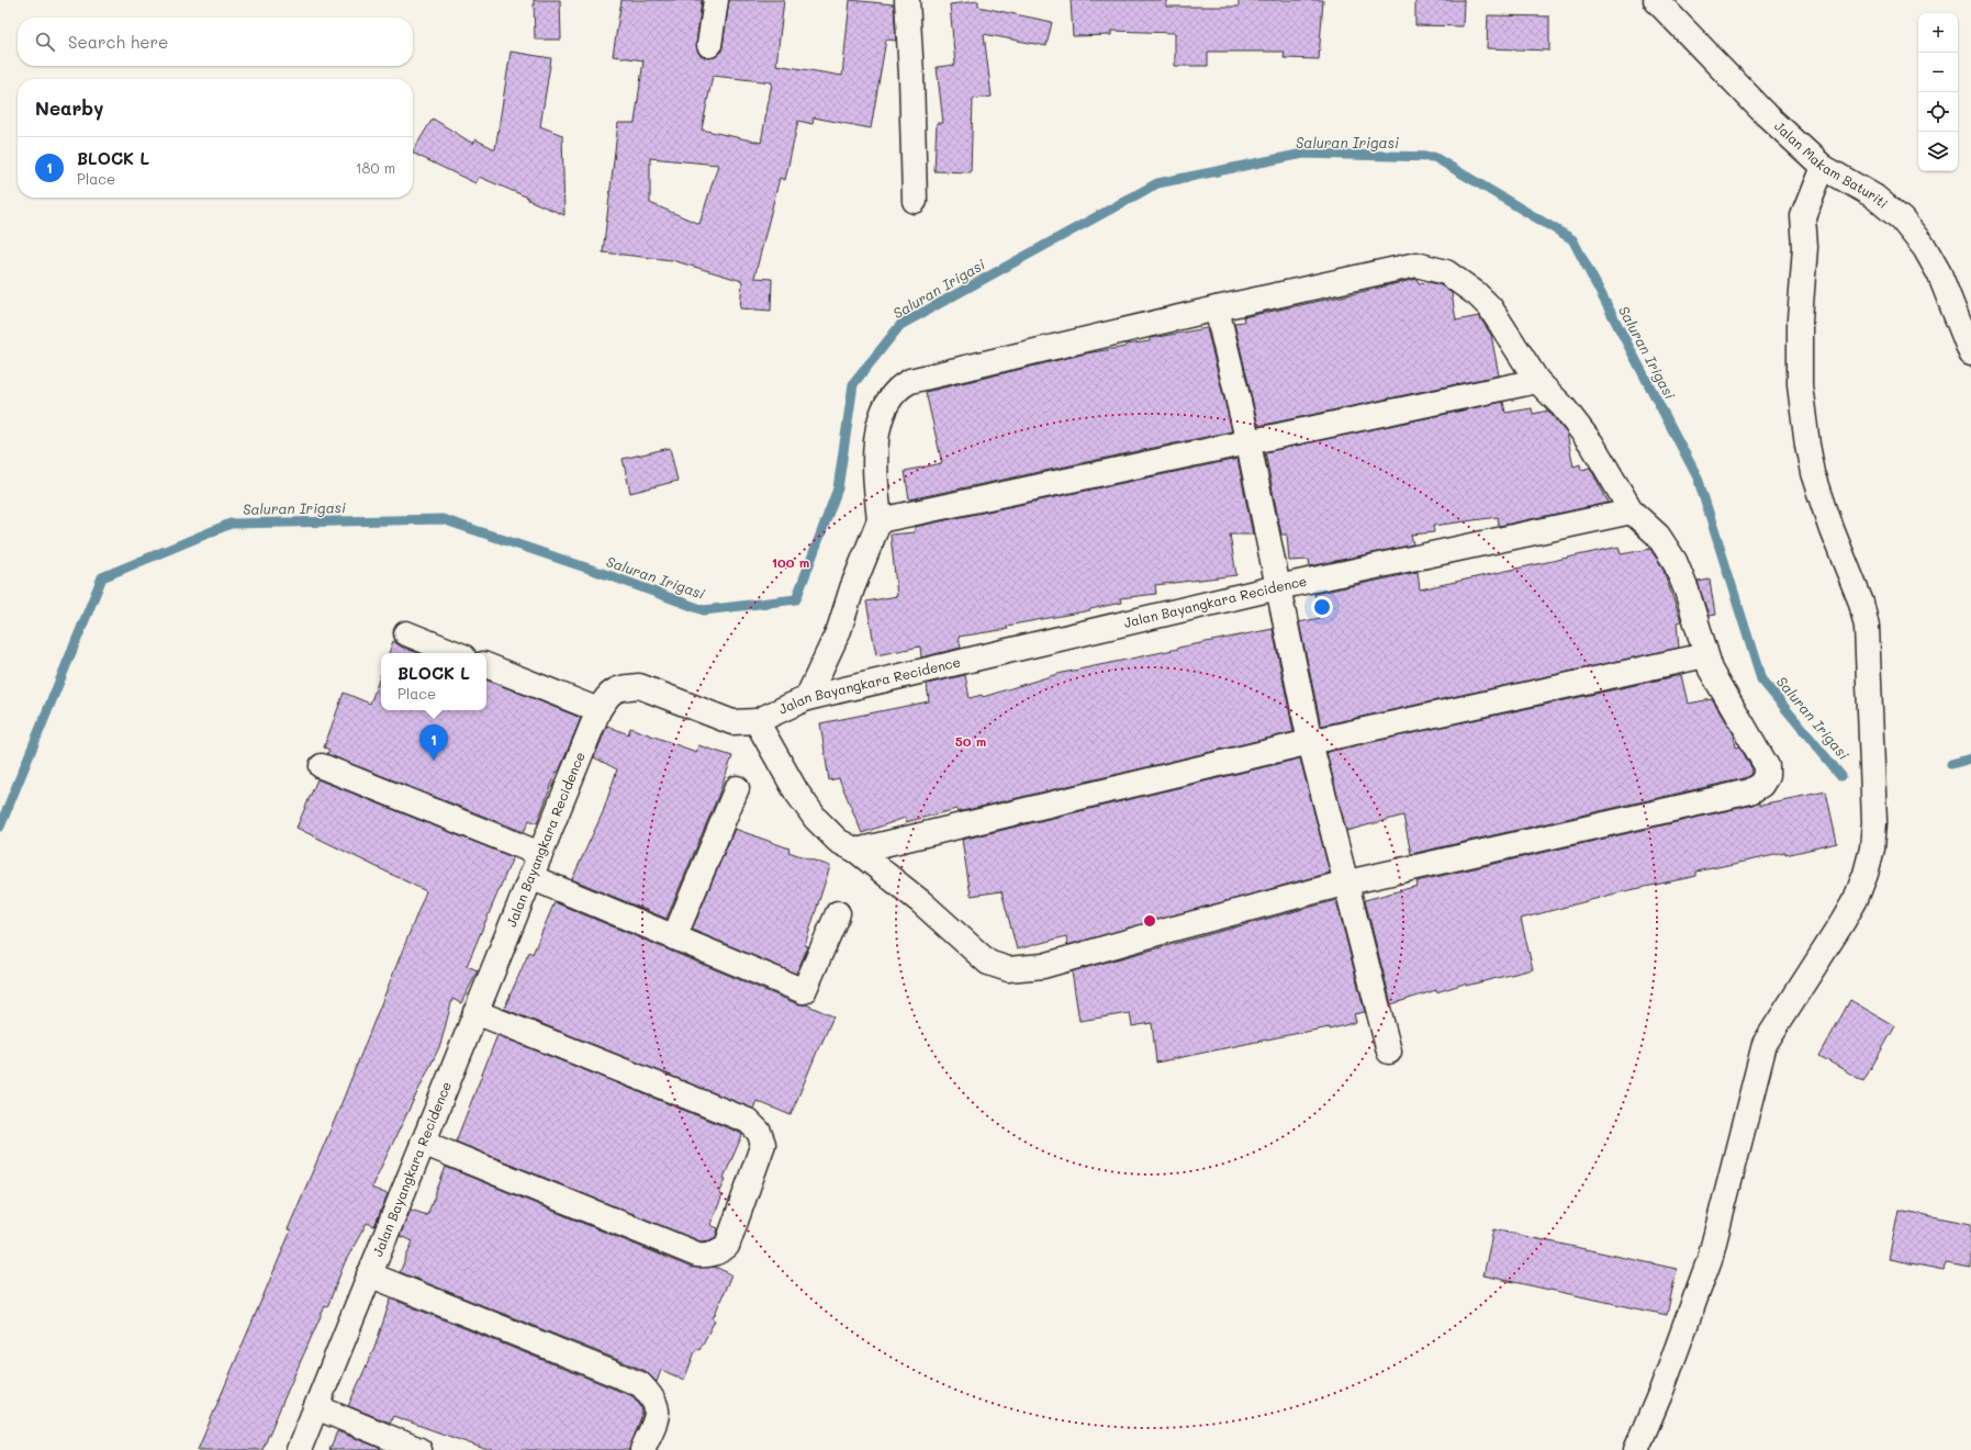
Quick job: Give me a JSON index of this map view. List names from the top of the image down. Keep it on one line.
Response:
{"streets":{"street":["Jalan Makam Baturiti","Jalan Bayangkara Recidence"]},"water":["Saluran Irigasi"],"page":{"map_buttons":["+","−"],"search":"Search here","heading":"Nearby","list":[{"mark":"1","name":"BLOCK L","note":"Place","value":"180 m"}],"popup":["BLOCK L","Place"],"pins":"1"},"rings":["100 m","50 m"]}
